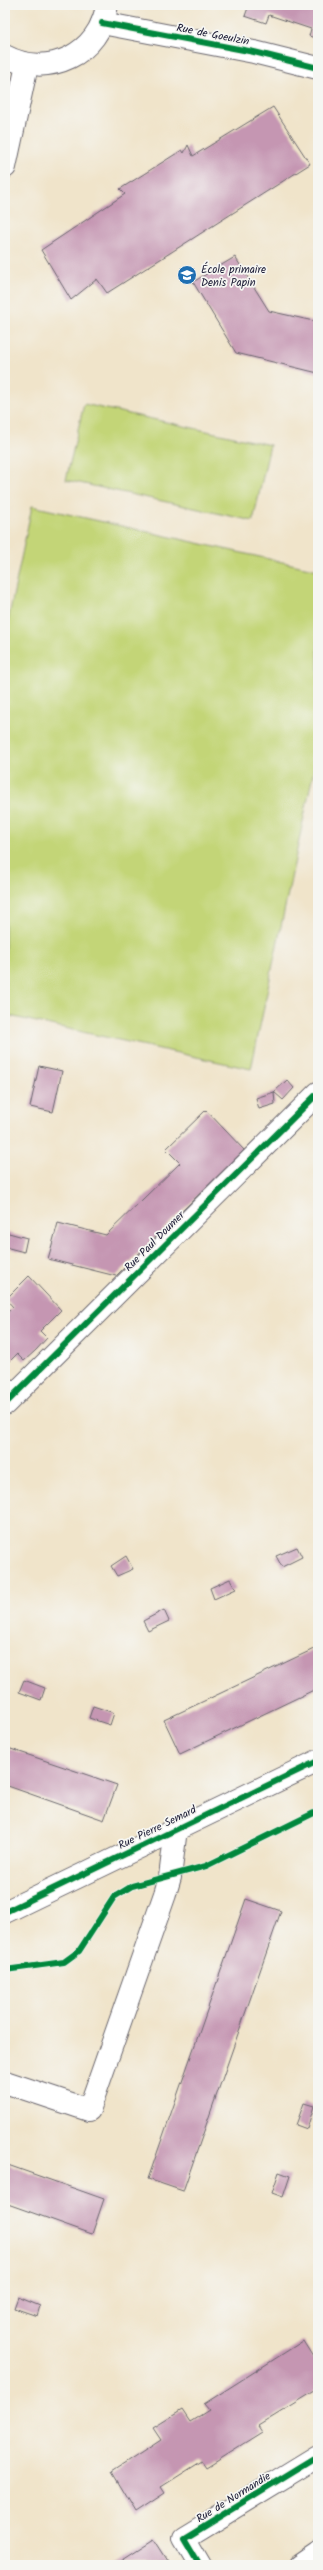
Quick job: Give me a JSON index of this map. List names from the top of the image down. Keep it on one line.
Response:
{"streets":{"street":["Rue de Goeulzin","Rue Paul Doumer","Rue Pierre Semard","Rue de Normandie"]},"places":{"school or university":["École primaire Denis Papin"]}}
